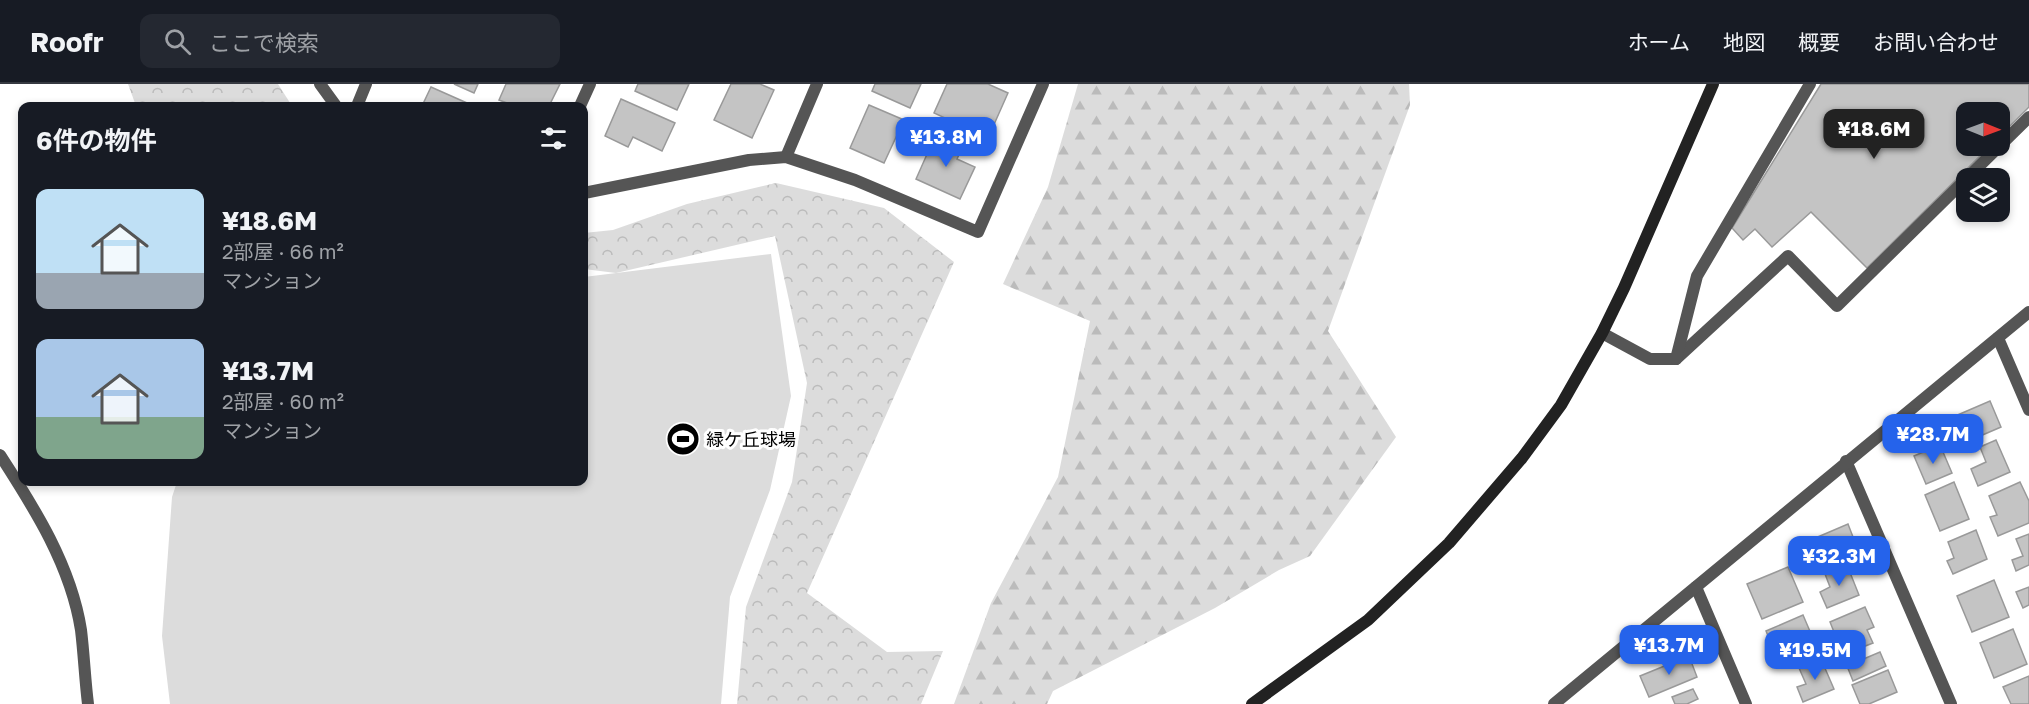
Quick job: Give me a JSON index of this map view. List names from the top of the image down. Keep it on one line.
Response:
{"places":{"sports":["緑ケ丘球場"]},"north":"right","page":{"header":"Roofr","search":"ここで検索","nav":["ホーム","地図","概要","お問い合わせ"],"heading":"6件の物件","price":["¥18.6M","¥13.8M","¥28.7M","¥32.3M","¥13.7M","¥19.5M"],"list":[{"name":"¥18.6M","note":"2部屋 · 66 m² · マンション"},{"name":"¥13.7M","note":"2部屋 · 60 m² · マンション"}]}}
